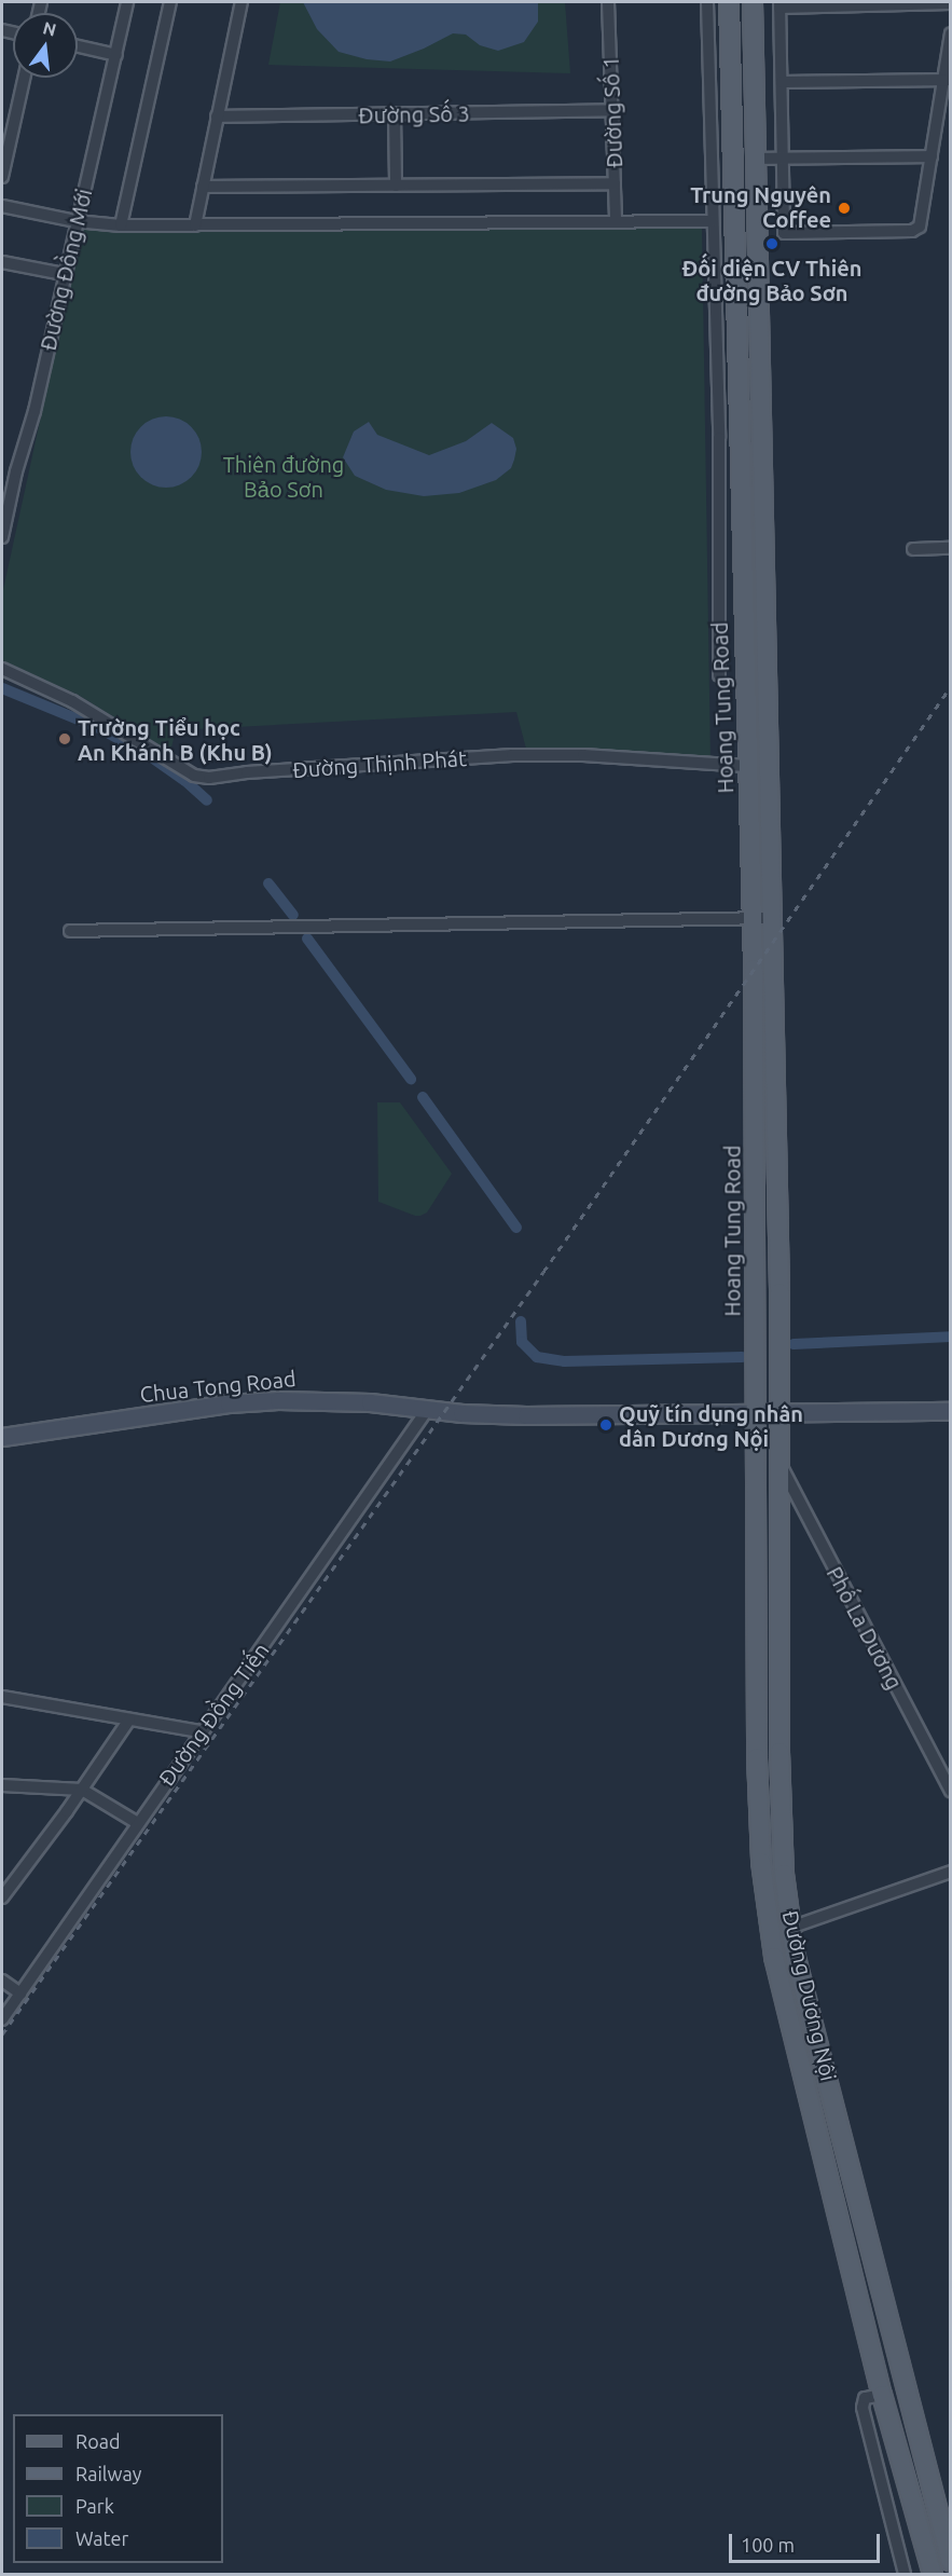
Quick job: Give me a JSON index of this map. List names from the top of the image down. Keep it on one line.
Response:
{"streets":{"main road":["Hoang Tung Road","Chua Tong Road","Đường Dương Nội"],"street":["Đường Số 1","Đường Số 3","Đường Đồng Mới","Đường Thịnh Phát","Phố La Dương","Đường Đồng Tiến"]},"crossings":[["Đường Số 1","Đường Số 3"],["Hoang Tung Road","Đường Thịnh Phát"],["Hoang Tung Road","Chua Tong Road"],["Hoang Tung Road","Đường Dương Nội"],["Chua Tong Road","Đường Đồng Tiến"],["Chua Tong Road","Đường Dương Nội"],["Phố La Dương","Đường Dương Nội"]],"parks":["Thiên đường Bảo Sơn"],"places":["Trung Nguyên Coffee","Đối diện CV Thiên đường Bảo Sơn","Trường Tiểu học An Khánh B (Khu B)","Quỹ tín dụng nhân dân Dương Nội"],"legend":["Road","Railway","Park","Water"],"scale_bar":"100 m","north":"top"}
